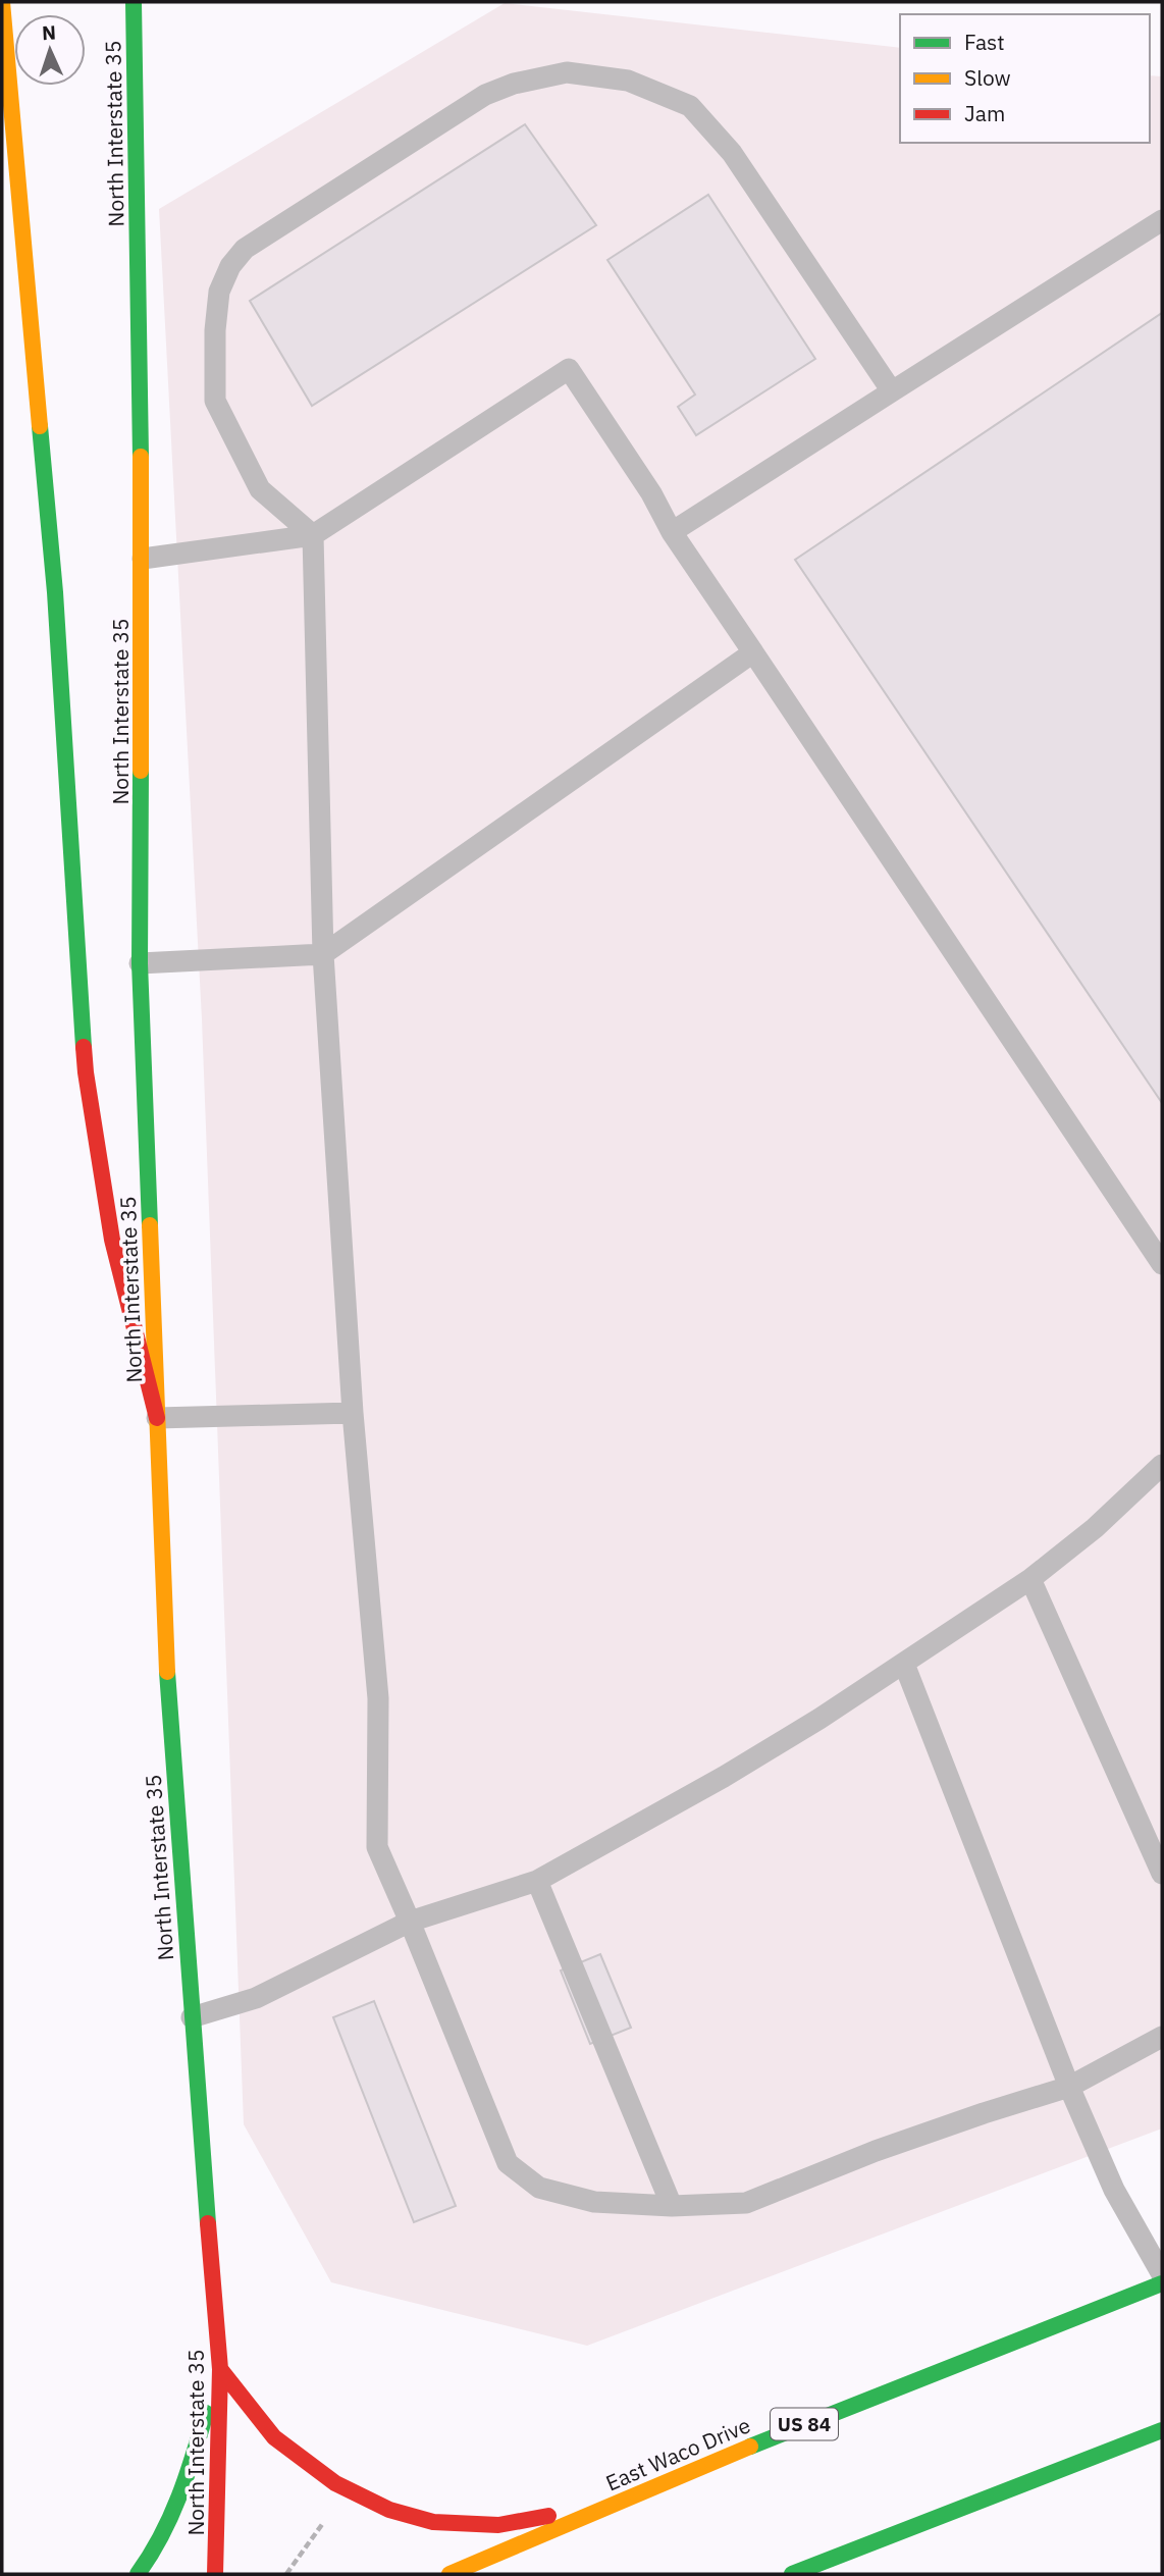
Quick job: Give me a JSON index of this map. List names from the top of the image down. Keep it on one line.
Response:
{"streets":{"main road":["North Interstate 35","US 84","East Waco Drive"]},"legend":["Fast","Slow","Jam"],"north":"top"}
